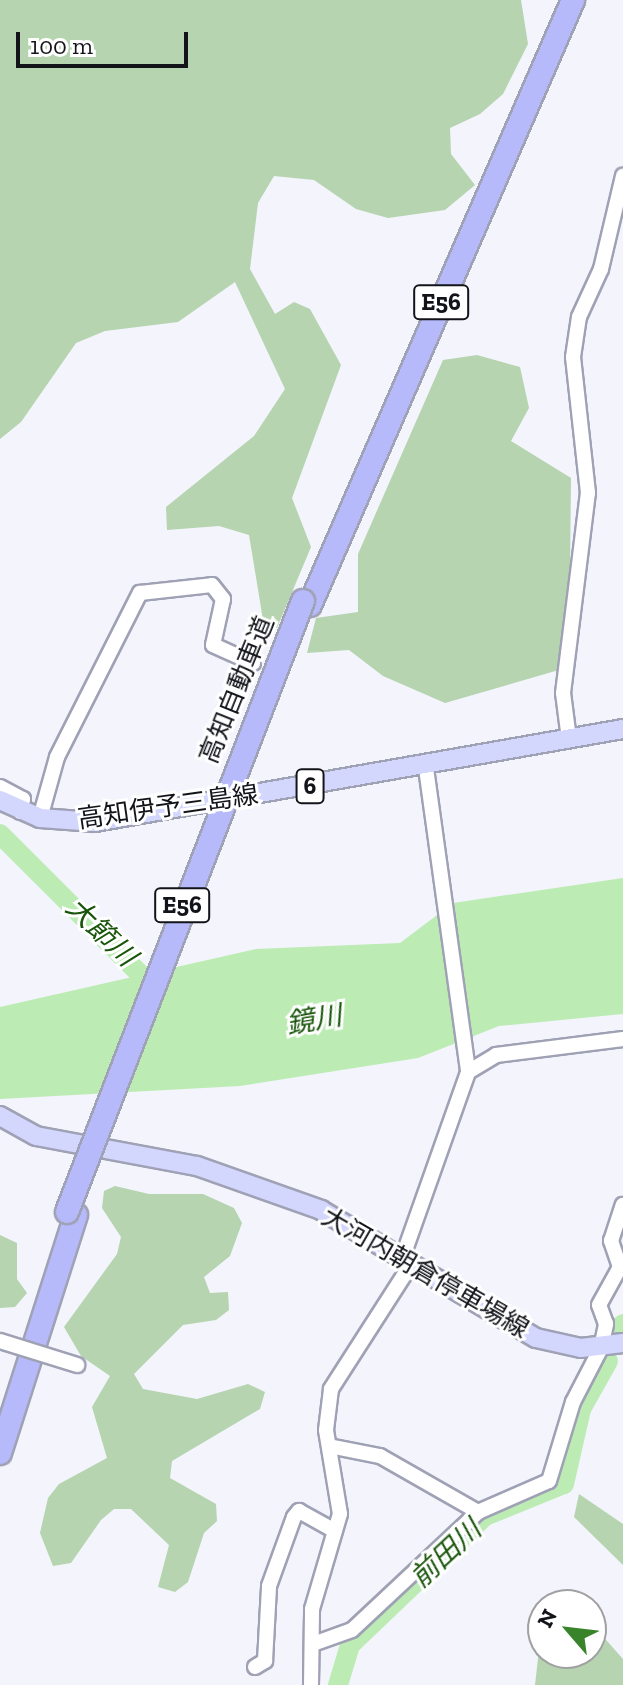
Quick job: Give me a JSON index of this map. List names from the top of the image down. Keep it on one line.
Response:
{"streets":{"highway":["E56","高知自動車道"],"main road":["6","高知伊予三島線","大河内朝倉停車場線"]},"crossings":[["E56","高知自動車道"]],"water":["大節川","鏡川","前田川"],"scale_bar":"100 m","north":"top left"}
